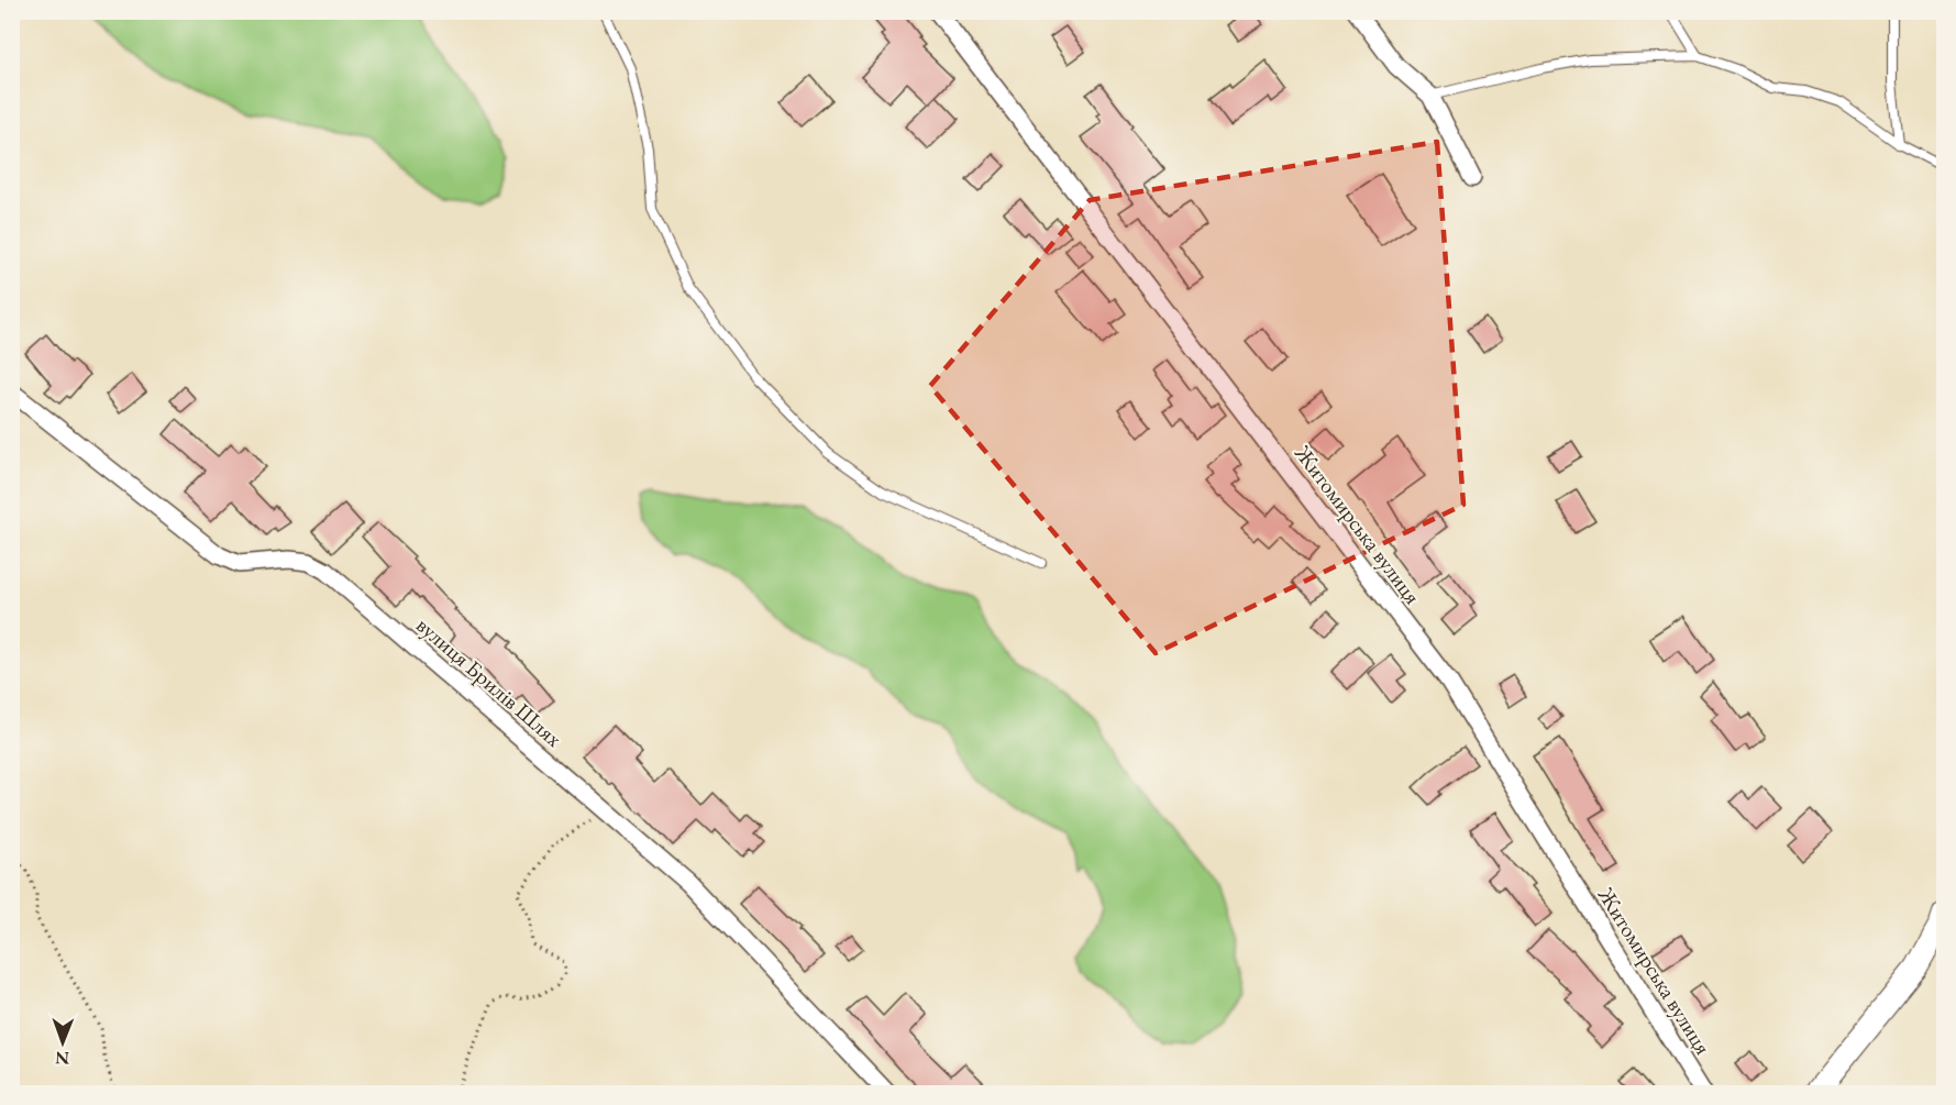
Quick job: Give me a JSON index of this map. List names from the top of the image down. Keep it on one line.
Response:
{"streets":{"street":["Житомирська вулиця","вулиця Брилів Шлях"]},"north":"bottom"}
